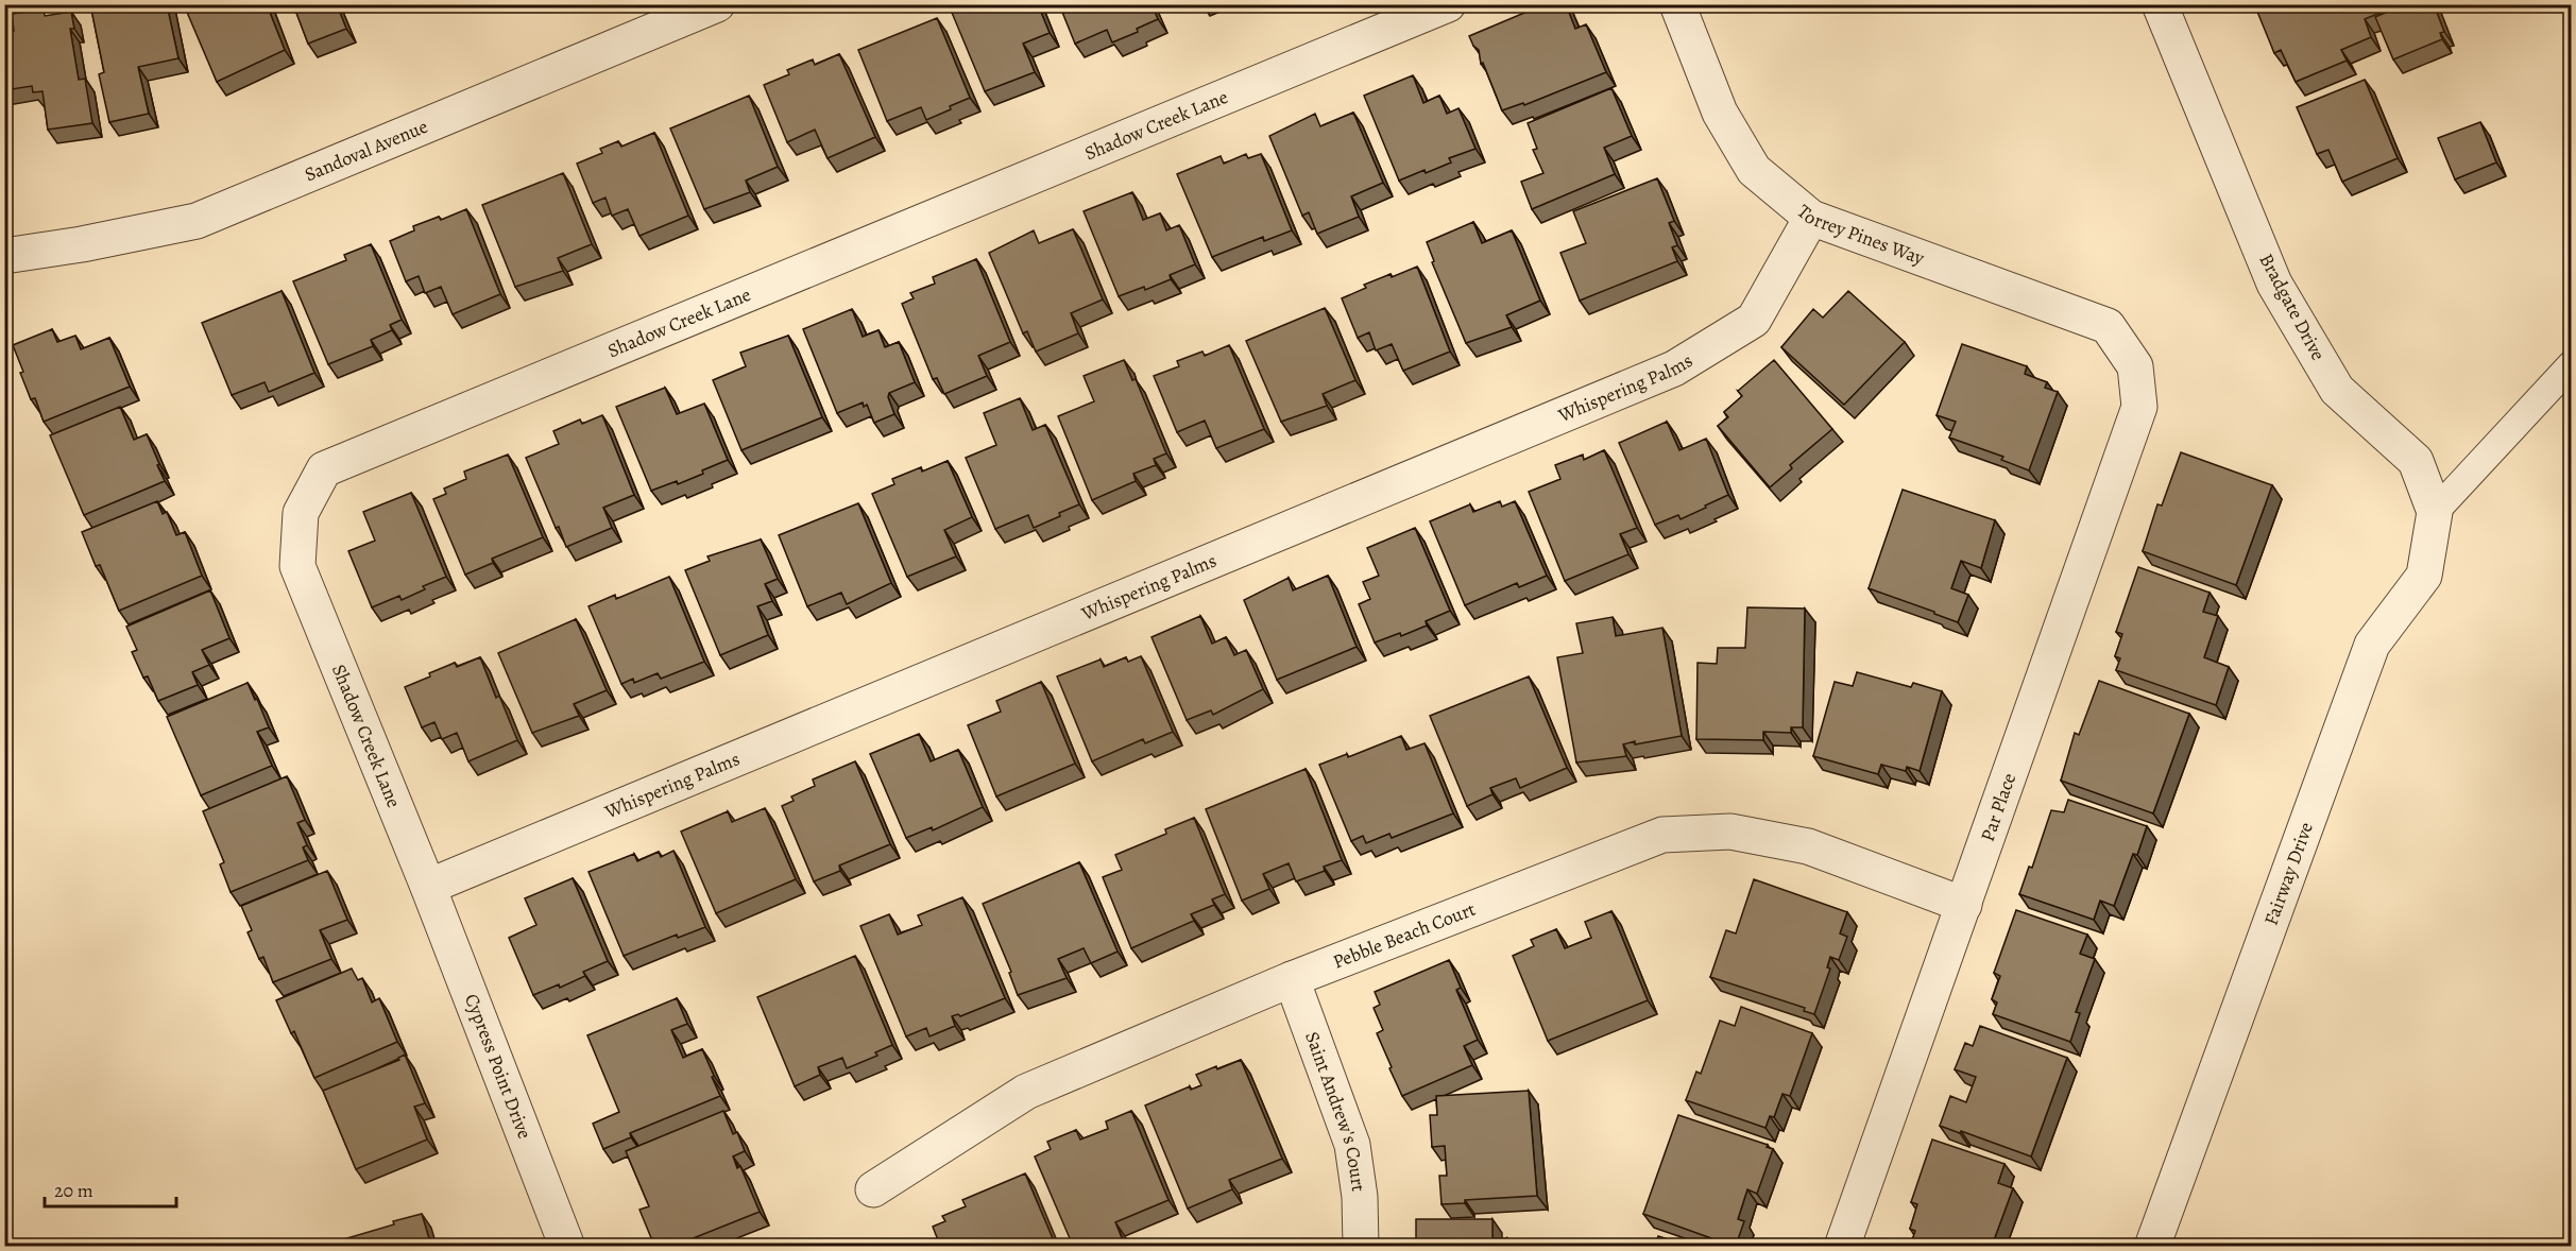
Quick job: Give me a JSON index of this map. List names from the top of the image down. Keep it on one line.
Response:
{"streets":{"street":["Shadow Creek Lane","Sandoval Avenue","Torrey Pines Way","Bradgate Drive","Whispering Palms","Par Place","Fairway Drive","Pebble Beach Court","Cypress Point Drive","Saint Andrew's Court"]},"crossings":[["Shadow Creek Lane","Whispering Palms"],["Shadow Creek Lane","Cypress Point Drive"],["Torrey Pines Way","Whispering Palms"],["Torrey Pines Way","Par Place"],["Bradgate Drive","Fairway Drive"],["Whispering Palms","Cypress Point Drive"],["Par Place","Pebble Beach Court"],["Pebble Beach Court","Saint Andrew's Court"]],"scale_bar":"20 m"}
